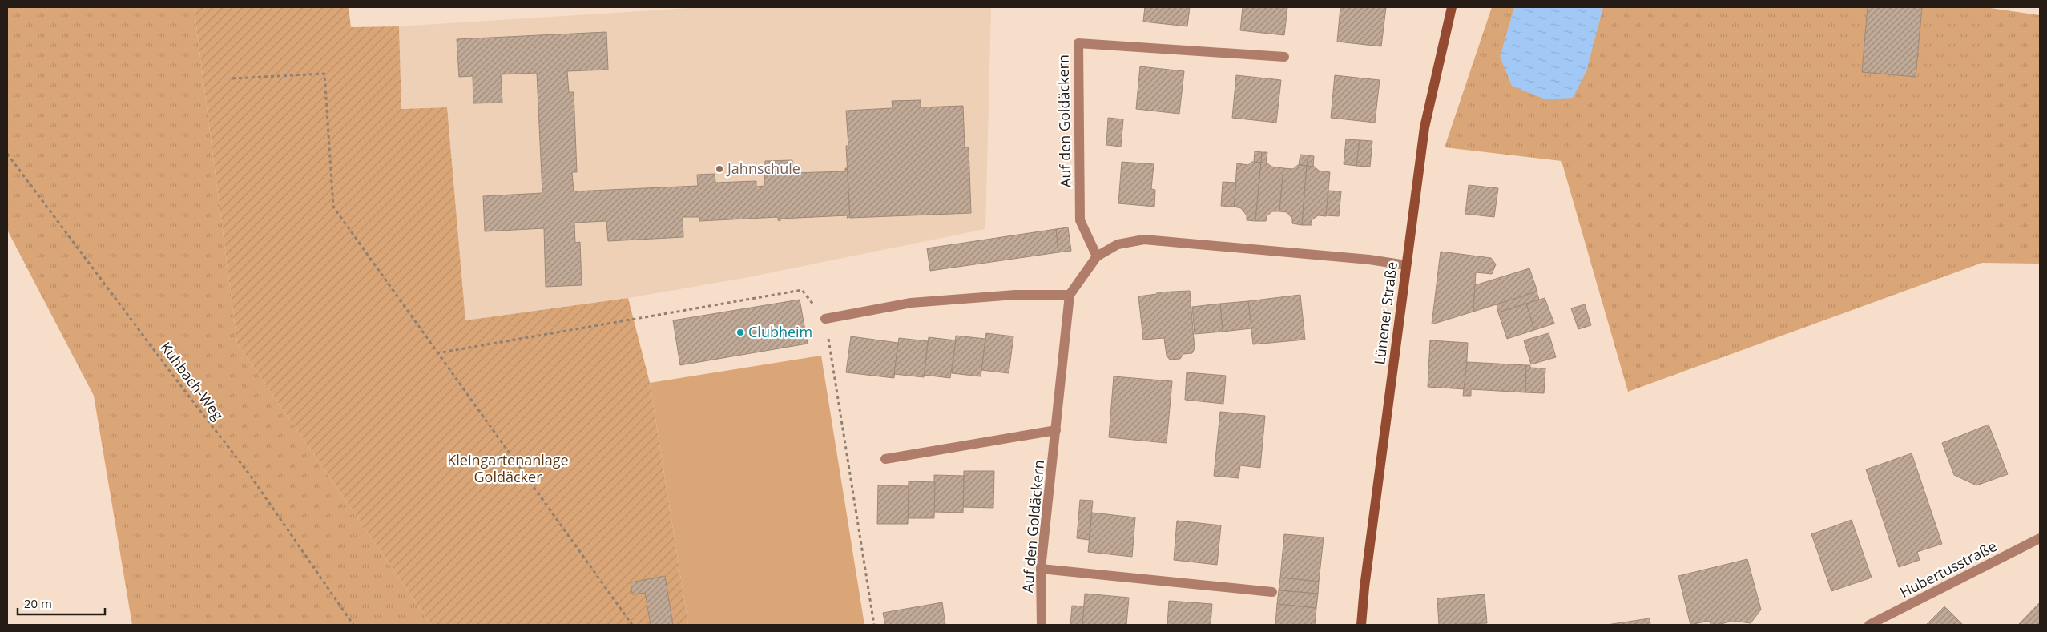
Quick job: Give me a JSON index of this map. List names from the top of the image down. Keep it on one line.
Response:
{"streets":{"main road":["Lünener Straße"],"street":["Auf den Goldäckern","Hubertusstraße"],"path":["Kuhbach-Weg"]},"crossings":[["Auf den Goldäckern","Lünener Straße"]],"parks":["Kleingartenanlage Goldäcker"],"places":["Jahnschule","Clubheim"],"scale_bar":"20 m"}
